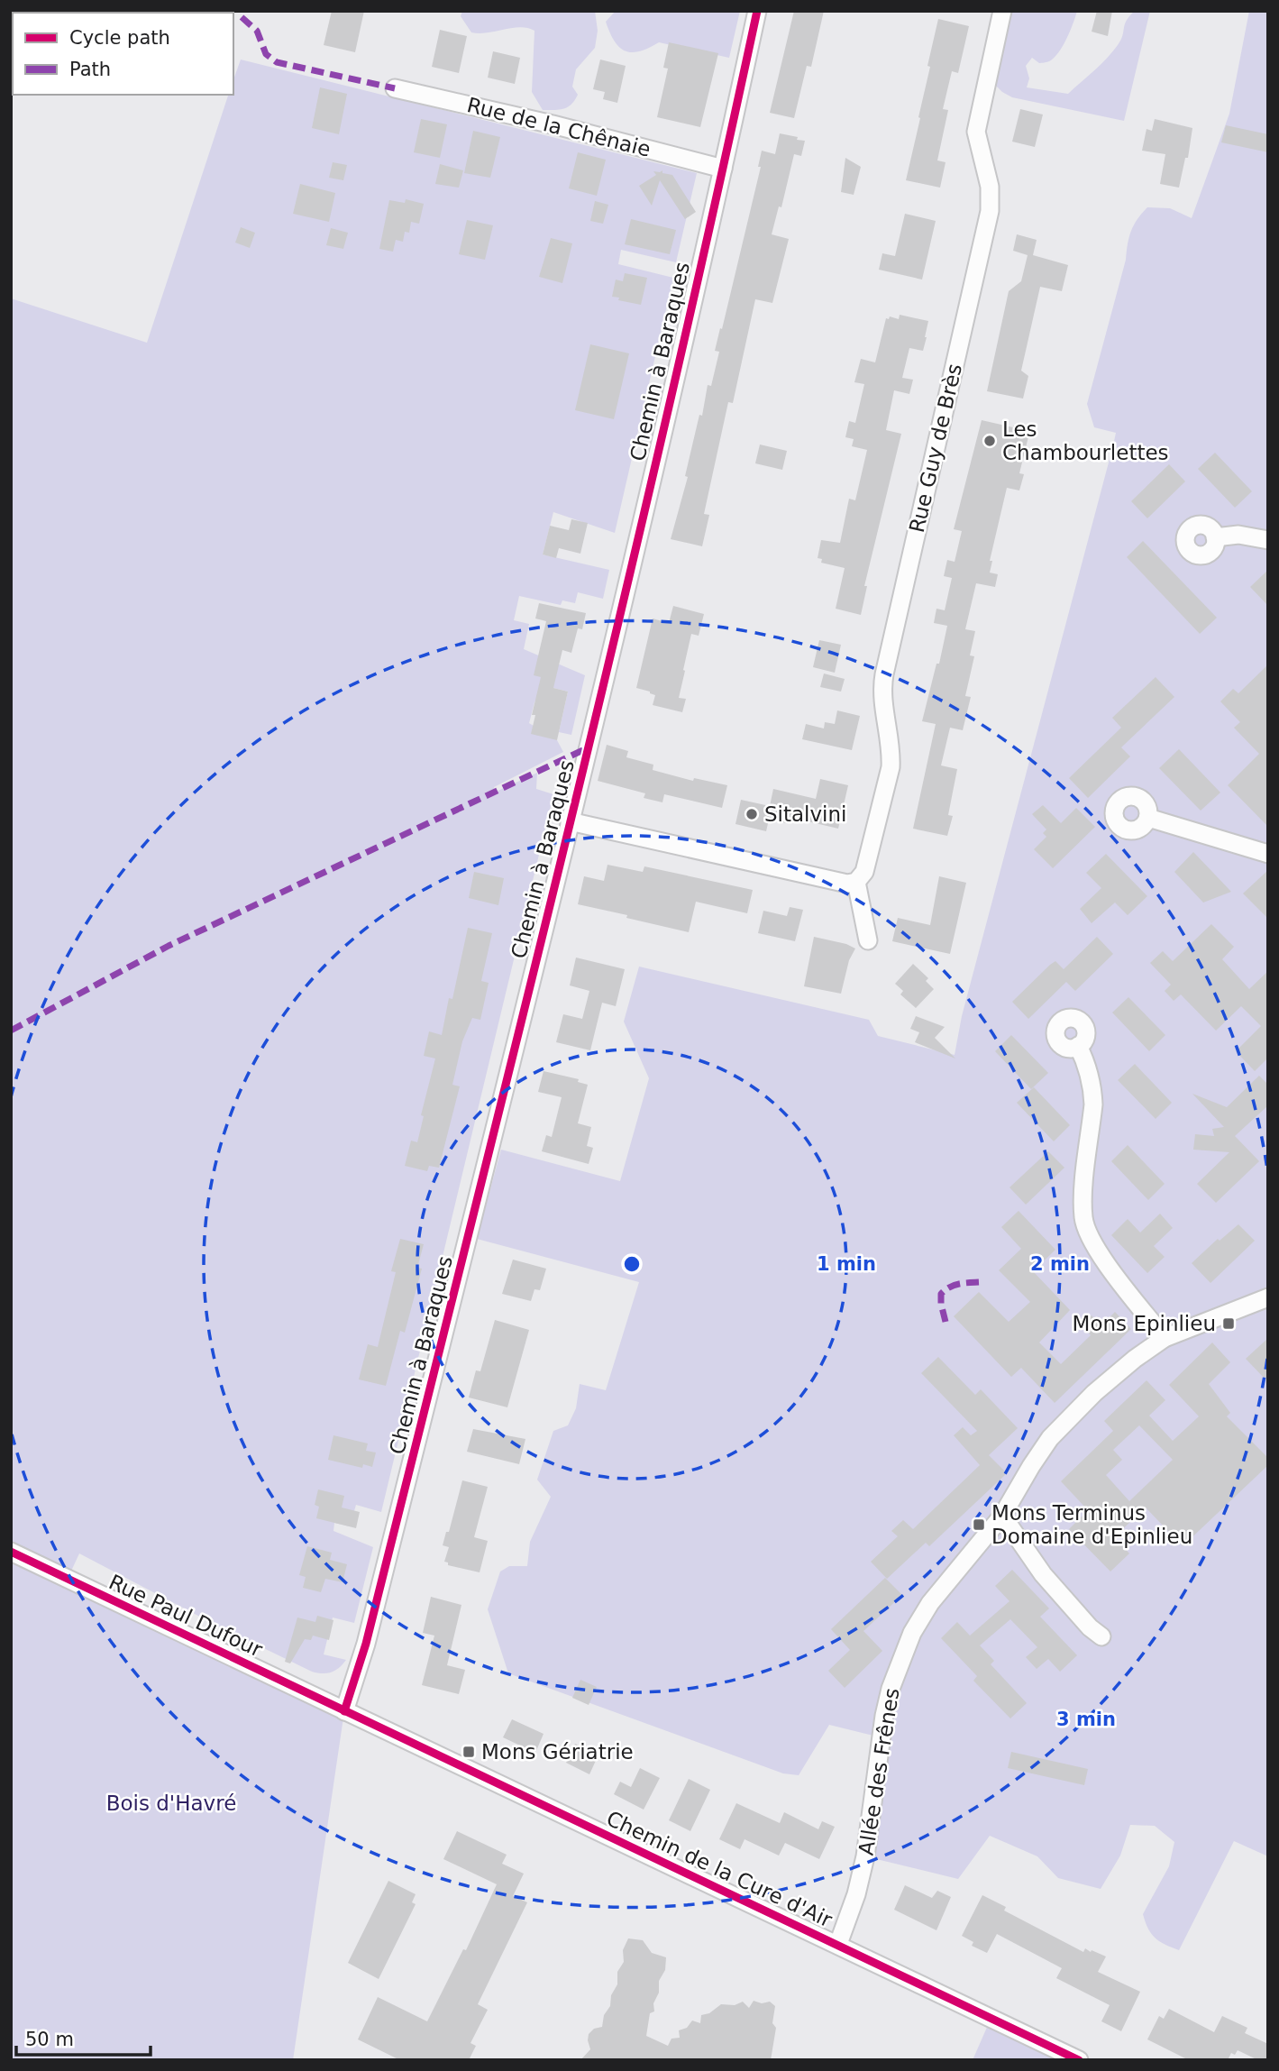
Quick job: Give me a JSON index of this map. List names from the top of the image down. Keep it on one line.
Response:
{"streets":{"street":["Rue de la Chênaie","Chemin à Baraques","Rue Guy de Brès","Rue Paul Dufour","Allée des Frênes","Chemin de la Cure d'Air"]},"crossings":[["Rue de la Chênaie","Chemin à Baraques"],["Chemin à Baraques","Rue Paul Dufour"],["Chemin à Baraques","Chemin de la Cure d'Air"],["Rue Paul Dufour","Chemin de la Cure d'Air"],["Allée des Frênes","Chemin de la Cure d'Air"]],"parks":["Bois d'Havré"],"places":{"other":["Les Chambourlettes","Sitalvini"],"transit":["Mons Epinlieu","Mons Terminus Domaine d'Epinlieu","Mons Gériatrie"]},"legend":["Cycle path","Path"],"scale_bar":"50 m","rings":["1 min","2 min","3 min"]}
